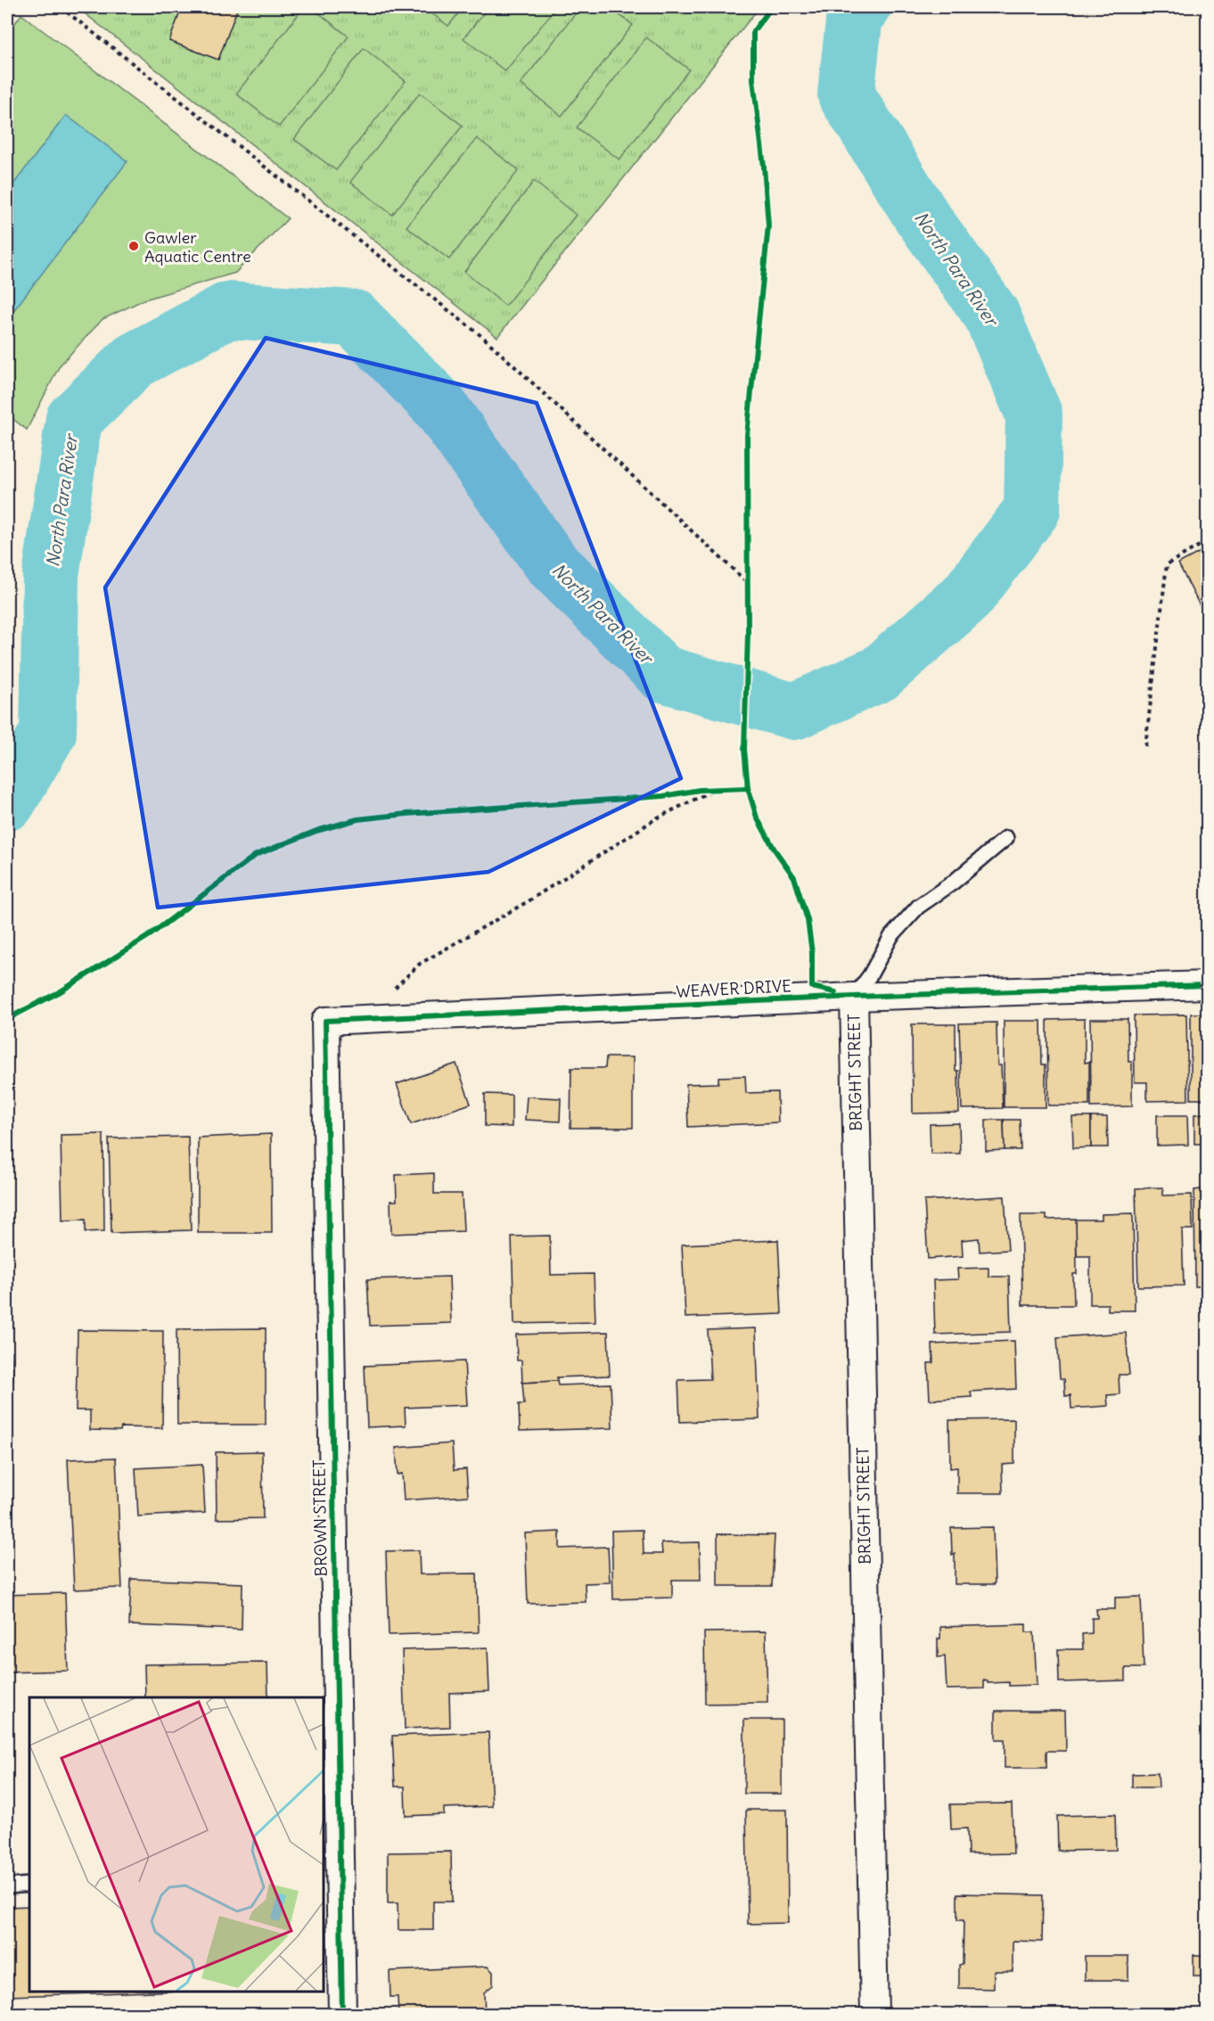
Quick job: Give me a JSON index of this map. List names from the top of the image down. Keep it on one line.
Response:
{"streets":{"street":["WEAVER DRIVE","BRIGHT STREET","BROWN STREET"]},"crossings":[["WEAVER DRIVE","BRIGHT STREET"],["WEAVER DRIVE","BROWN STREET"]],"water":["North Para River"],"places":["Gawler Aquatic Centre"]}
